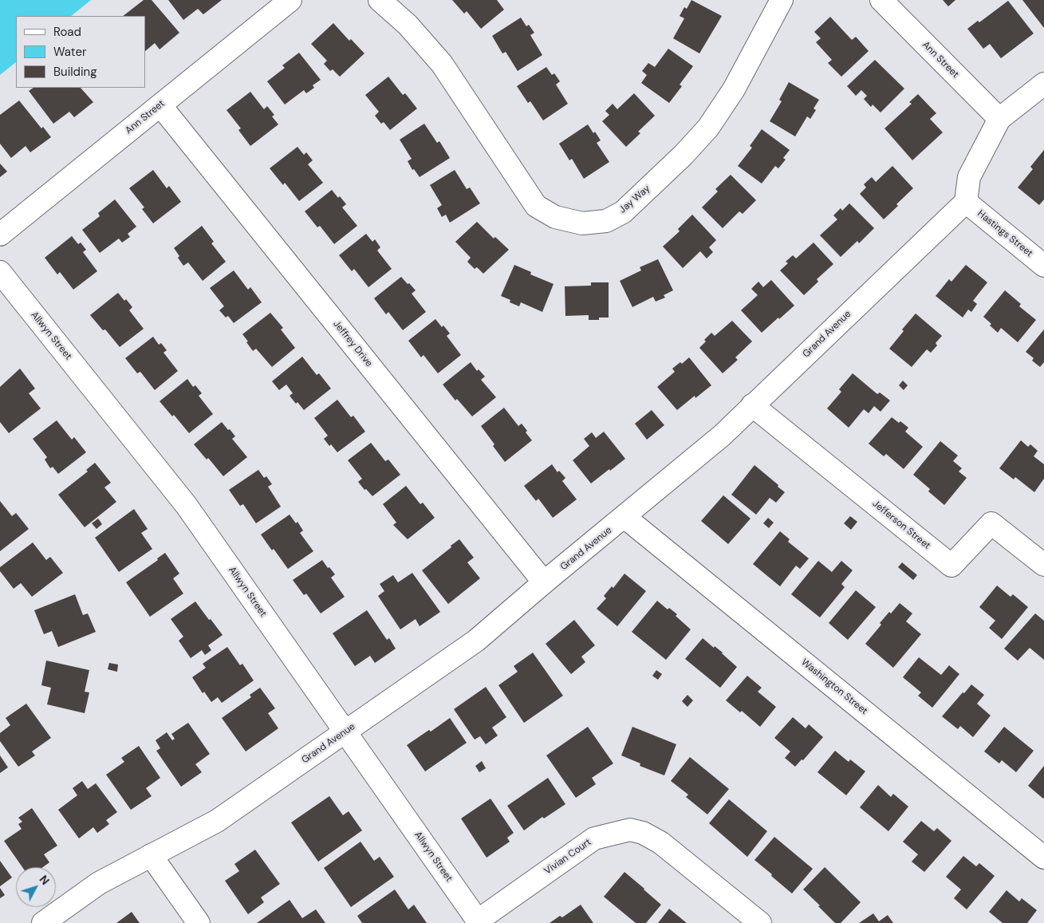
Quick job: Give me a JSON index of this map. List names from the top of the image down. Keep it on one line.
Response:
{"streets":{"street":["Ann Street","Jay Way","Hastings Street","Grand Avenue","Allwyn Street","Jeffrey Drive","Jefferson Street","Washington Street","Vivian Court"]},"crossings":[["Ann Street","Jeffrey Drive"],["Hastings Street","Grand Avenue"],["Grand Avenue","Allwyn Street"],["Grand Avenue","Jeffrey Drive"],["Grand Avenue","Jefferson Street"],["Grand Avenue","Washington Street"],["Allwyn Street","Vivian Court"]],"legend":["Road","Water","Building"],"north":"top right"}
